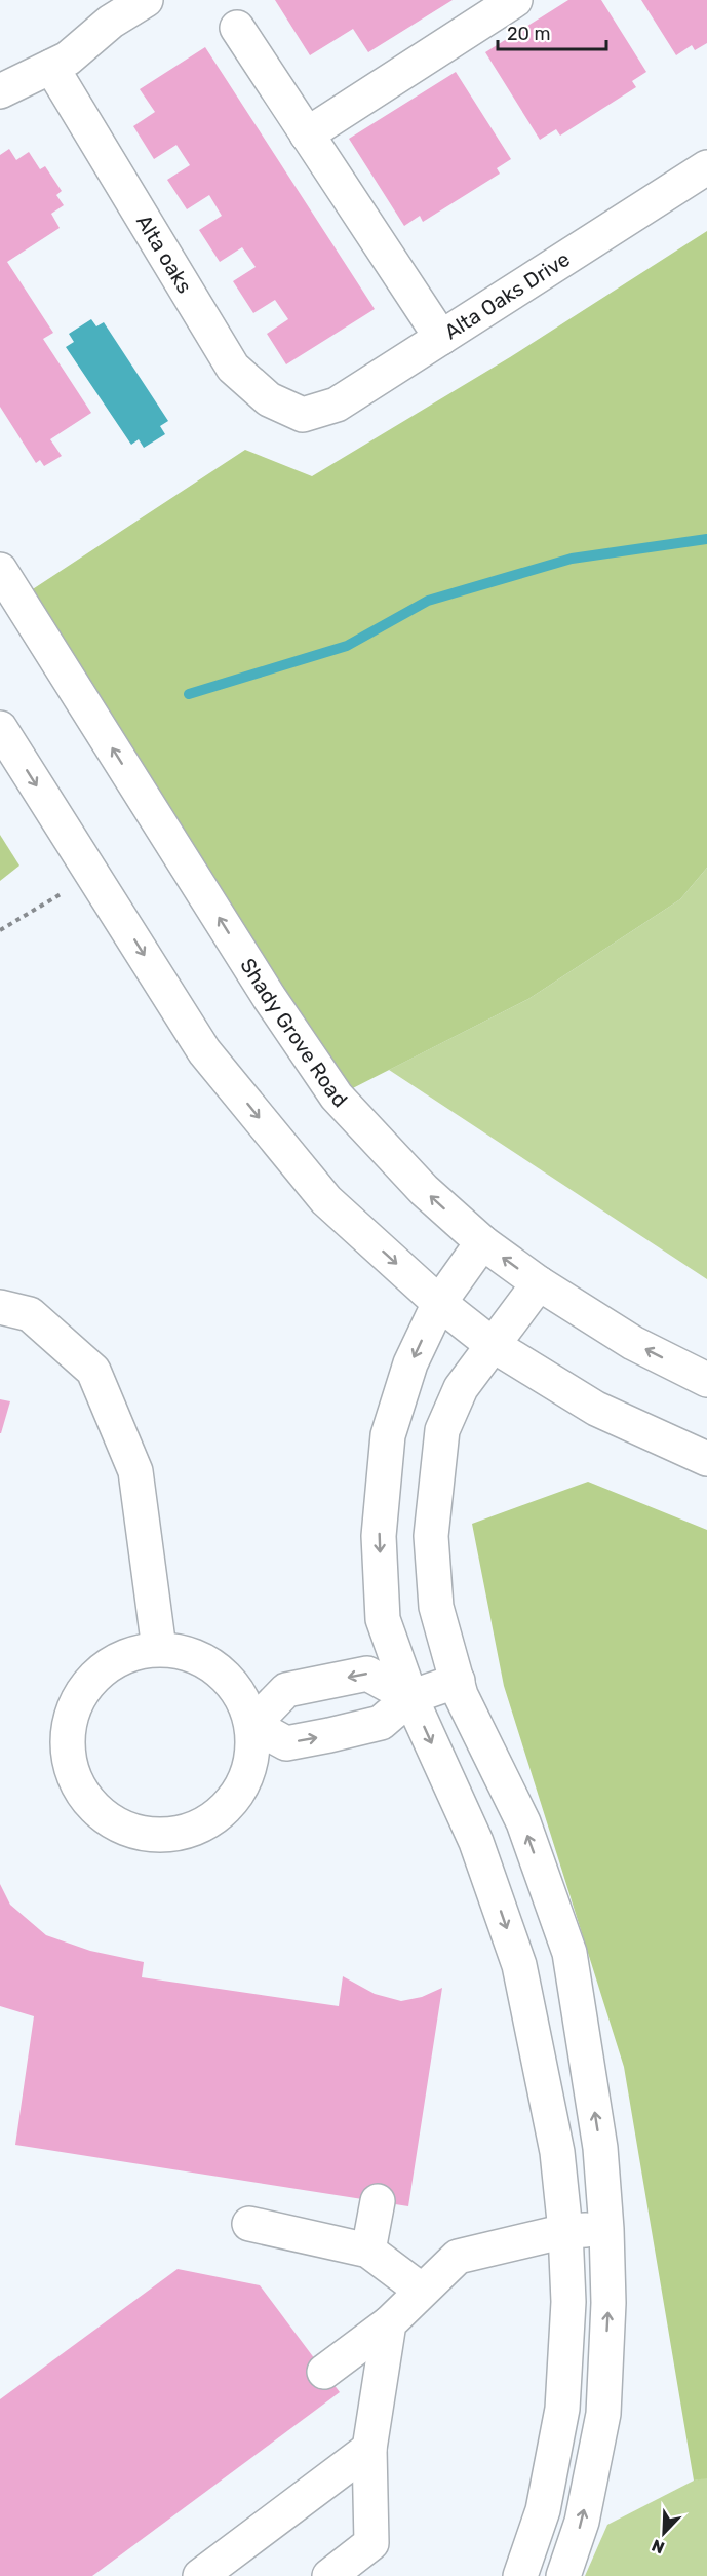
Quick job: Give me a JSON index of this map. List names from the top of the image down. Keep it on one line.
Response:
{"streets":{"street":["Alta oaks","Alta Oaks Drive","Shady Grove Road"]},"crossings":[["Alta oaks","Alta Oaks Drive"]],"scale_bar":"20 m","north":"bottom left"}
